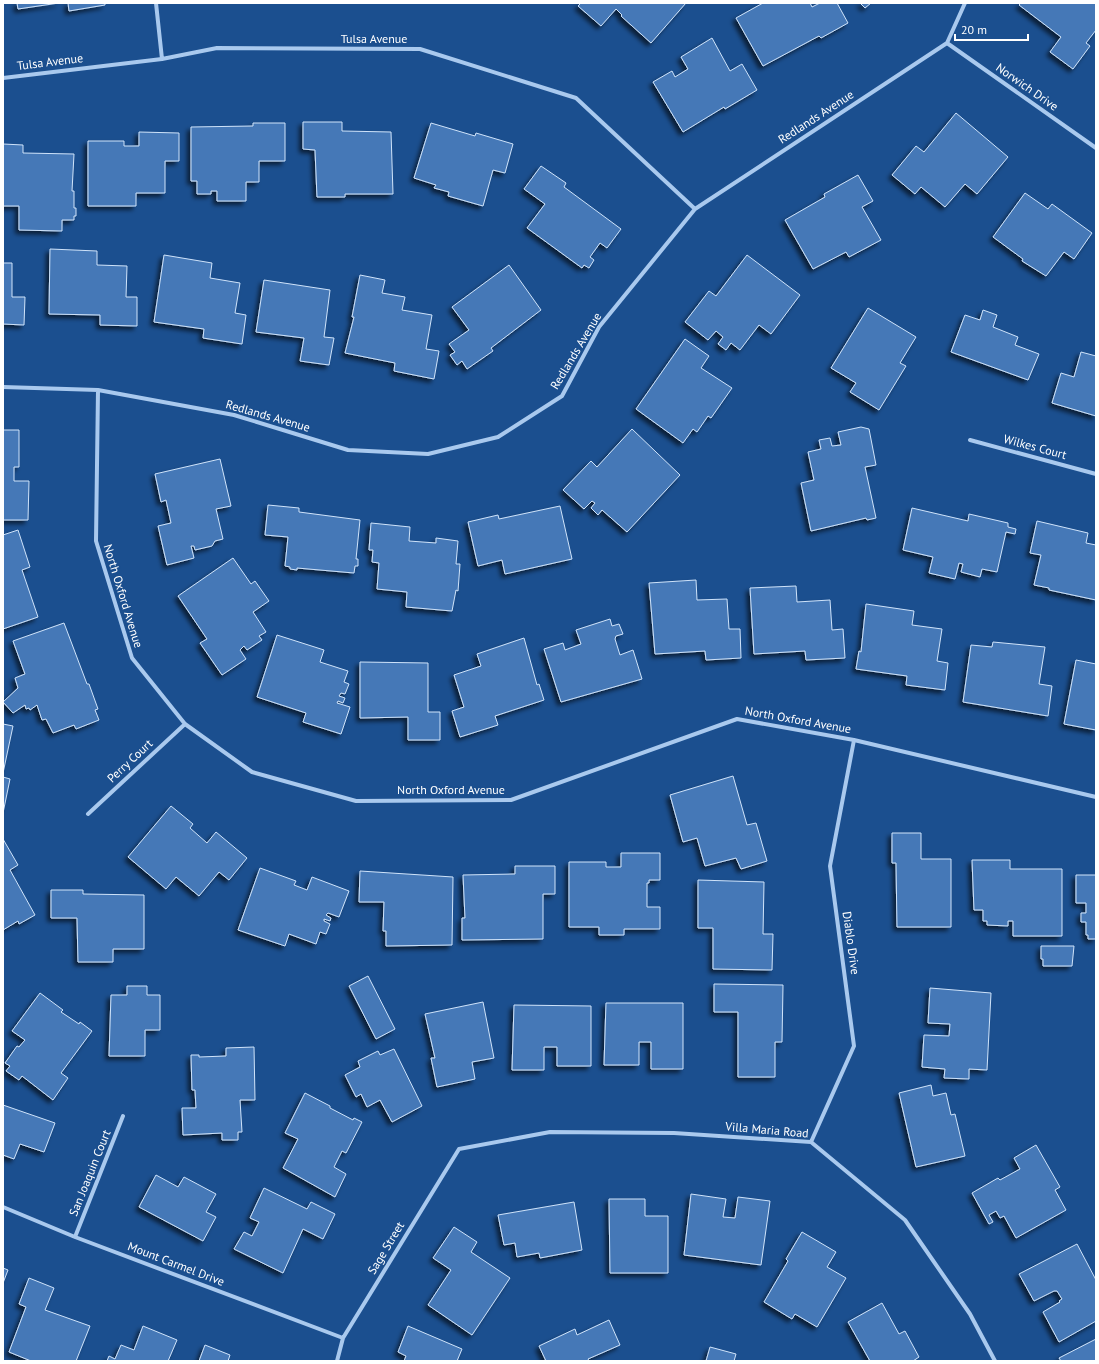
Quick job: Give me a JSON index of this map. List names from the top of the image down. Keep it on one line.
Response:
{"streets":{"street":["Tulsa Avenue","Norwich Drive","Redlands Avenue","Wilkes Court","North Oxford Avenue","Perry Court","Diablo Drive","Villa Maria Road","San Joaquin Court","Sage Street","Mount Carmel Drive"]},"crossings":[["Tulsa Avenue","Redlands Avenue"],["Norwich Drive","Redlands Avenue"],["Redlands Avenue","North Oxford Avenue"],["North Oxford Avenue","Perry Court"],["North Oxford Avenue","Diablo Drive"],["Diablo Drive","Villa Maria Road"],["Villa Maria Road","Sage Street"],["San Joaquin Court","Mount Carmel Drive"],["Sage Street","Mount Carmel Drive"]],"scale_bar":"20 m"}
